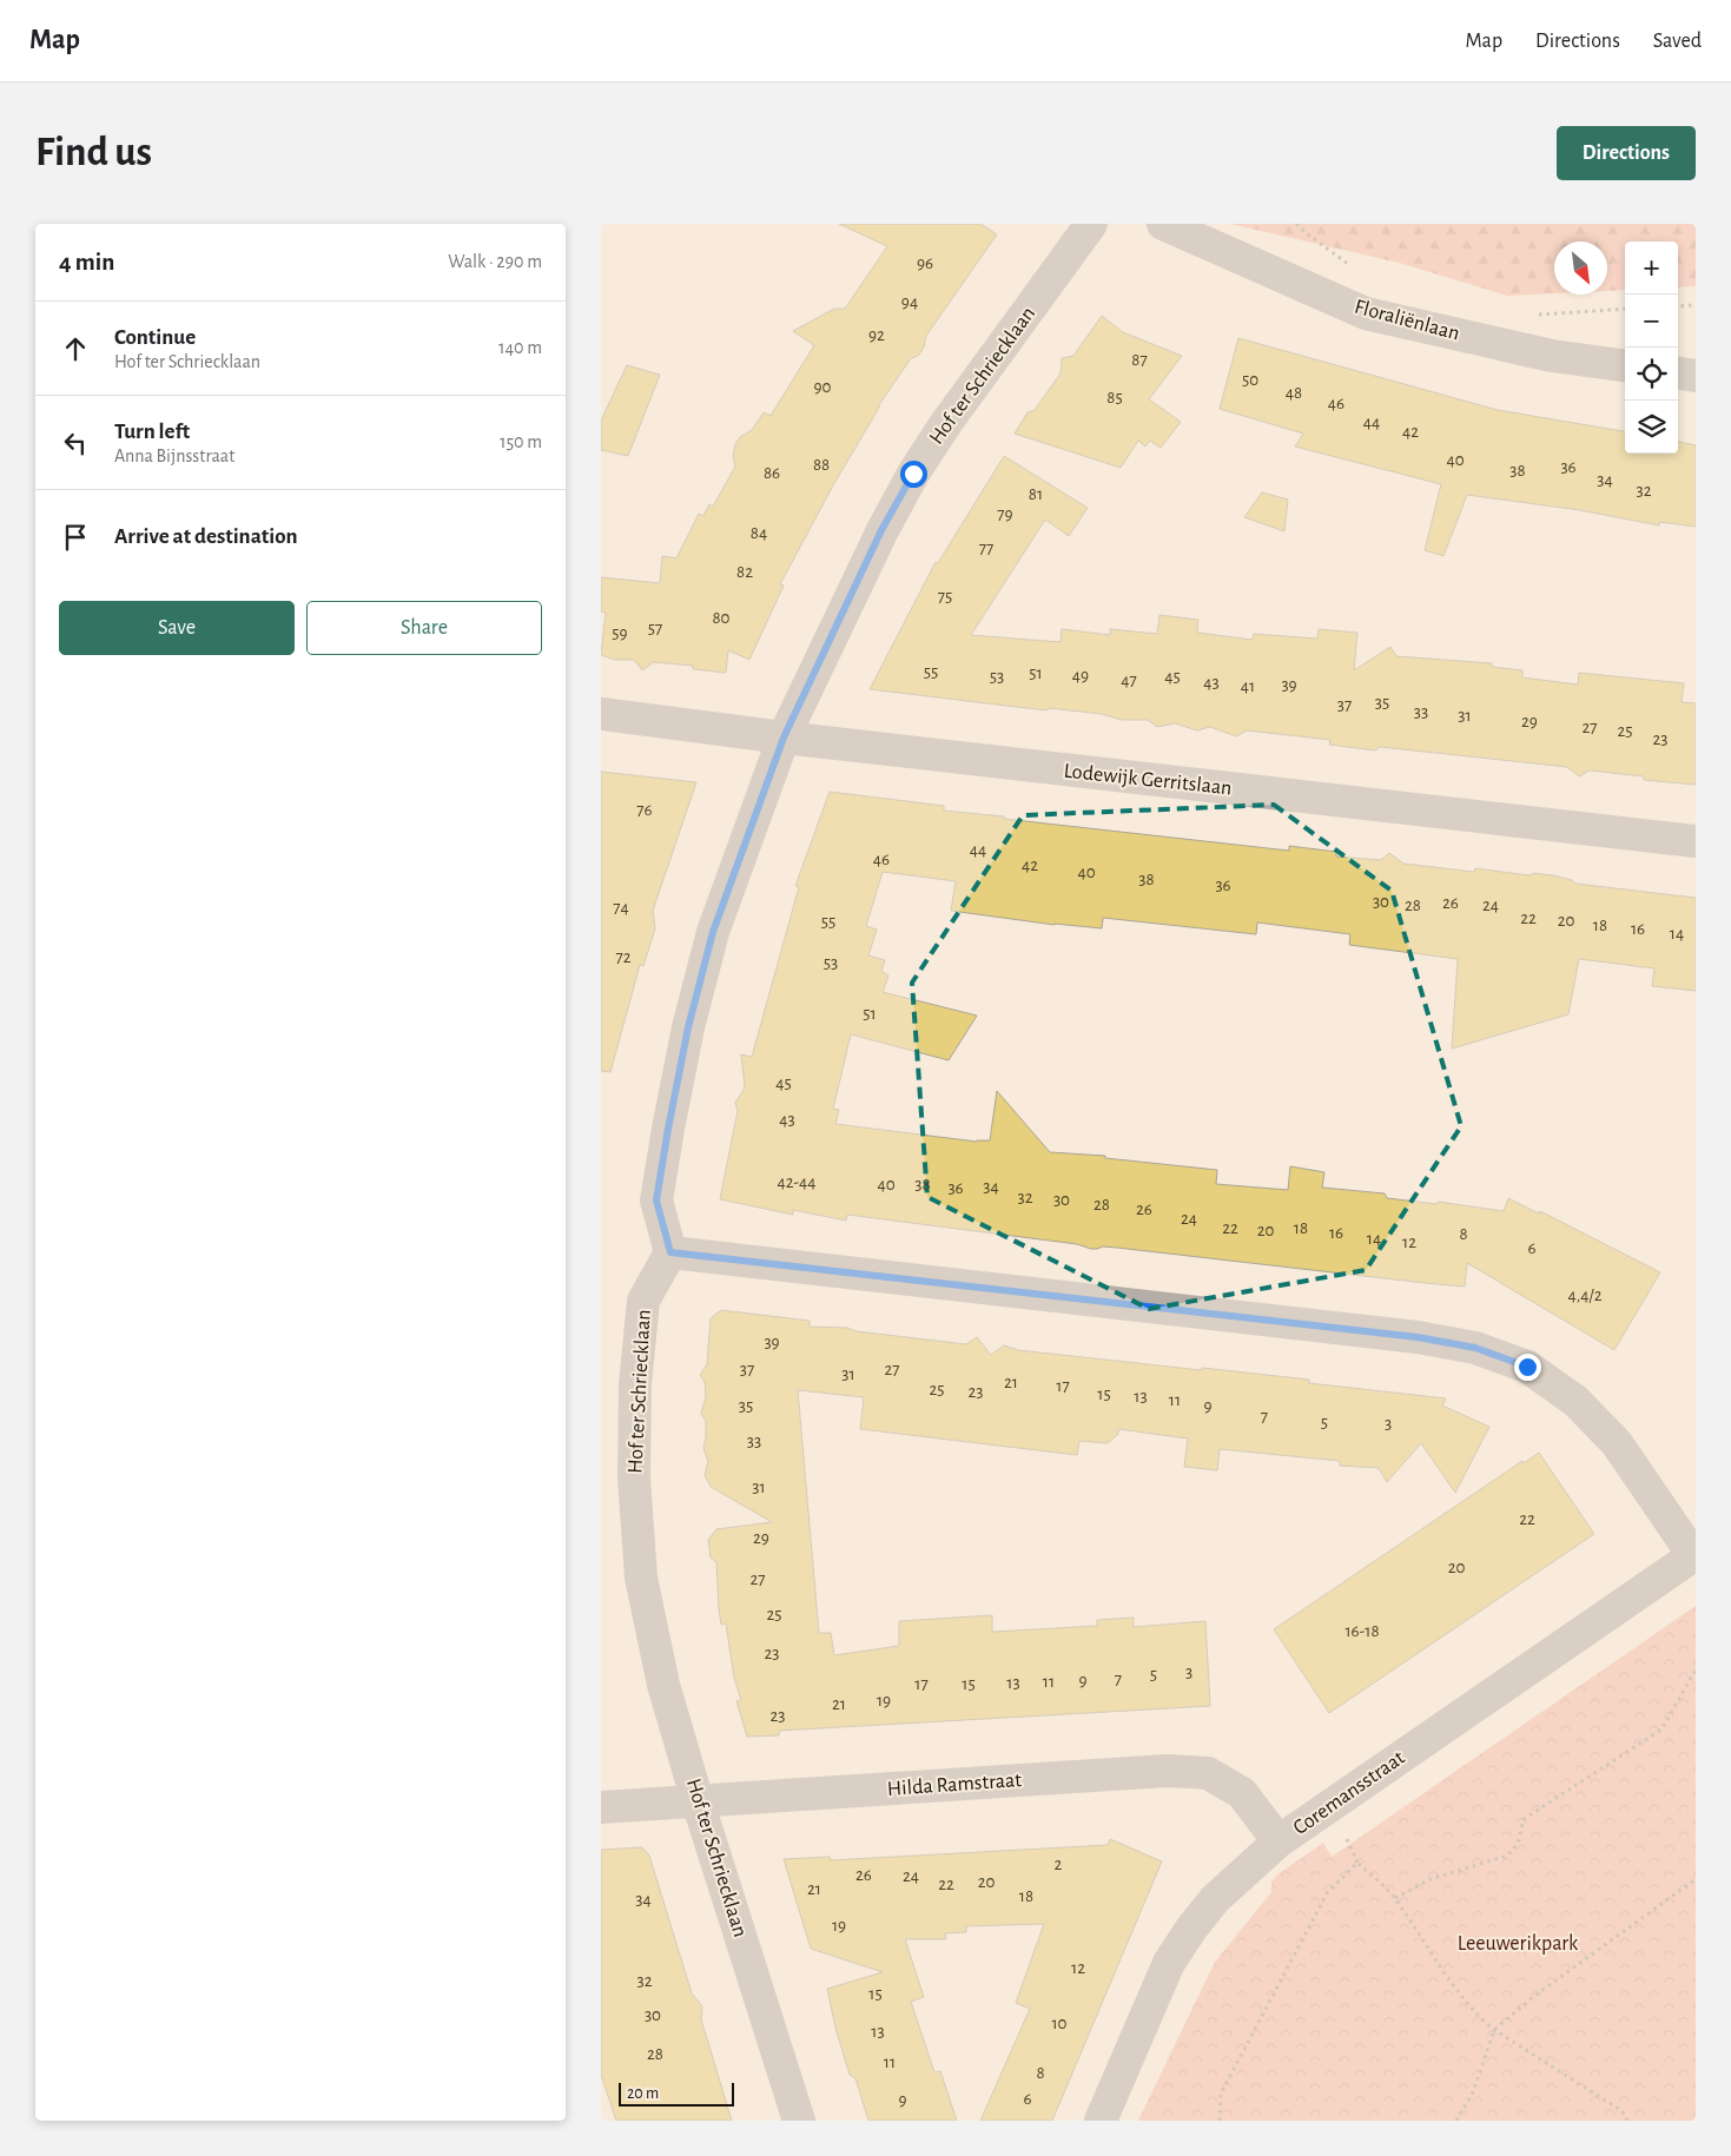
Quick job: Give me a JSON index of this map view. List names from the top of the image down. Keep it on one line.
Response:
{"streets":{"street":["Floraliënlaan","Hof ter Schriecklaan","Lodewijk Gerritslaan","Hilda Ramstraat","Coremansstraat"]},"crossings":[["Hof ter Schriecklaan","Lodewijk Gerritslaan"],["Hof ter Schriecklaan","Hilda Ramstraat"],["Hilda Ramstraat","Coremansstraat"]],"parks":["Leeuwerikpark"],"house_numbers":["96","94","92","87","50","90","48","85","46","44","42","40","88","36","38","86","34","32","81","79","84","77","82","75","80","57","59","55","51","49","53","45","47","43","39","41","35","37","33","31","29","27","25","23","76","44","46","42","40","38","36","30","26","28","24","74","22","20","55","18","16","14","72","53","51","45","43","42-44","40","38","34","36","32","30","28","26","24","22","18","20","16","8","14","12","6","4,4/2","39","37","27","31","21","17","25","23","15","13","11","35","9","7","5","3","33","31","22","29","20","27","25","16-18","23","3","5","7","9","11","13","17","15","19","21","23","2","26","24","20","22","21","18","34","19","12","32","15","30","10","13","28","11","8","6","9"],"scale_bar":"20 m","north":"bottom right","page":{"header":"Map","nav":["Map","Directions","Saved"],"buttons":["Directions",["Save","Share"]],"title":"Find us","heading":["4 min","Walk · 290 m"],"map_buttons":["+","−"],"list":[["Continue","Hof ter Schriecklaan","140 m"],["Turn left","Anna Bijnsstraat","150 m"],"Arrive at destination"],"scale":"20 m"}}
